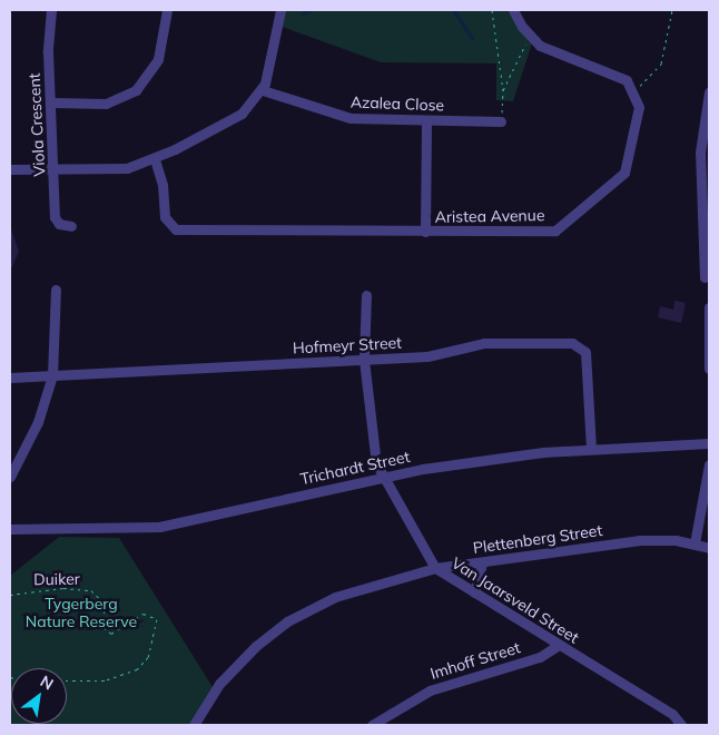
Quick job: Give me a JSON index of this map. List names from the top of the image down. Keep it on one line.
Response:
{"streets":{"street":["Azalea Close","Viola Crescent","Aristea Avenue","Hofmeyr Street","Trichardt Street","Plettenberg Street","Van Jaarsveld Street","Imhoff Street"],"path":["Duiker"]},"crossings":[["Hofmeyr Street","Trichardt Street"],["Hofmeyr Street","Van Jaarsveld Street"],["Trichardt Street","Van Jaarsveld Street"],["Plettenberg Street","Van Jaarsveld Street"],["Van Jaarsveld Street","Imhoff Street"]],"parks":["Tygerberg Nature Reserve"],"north":"top right"}
